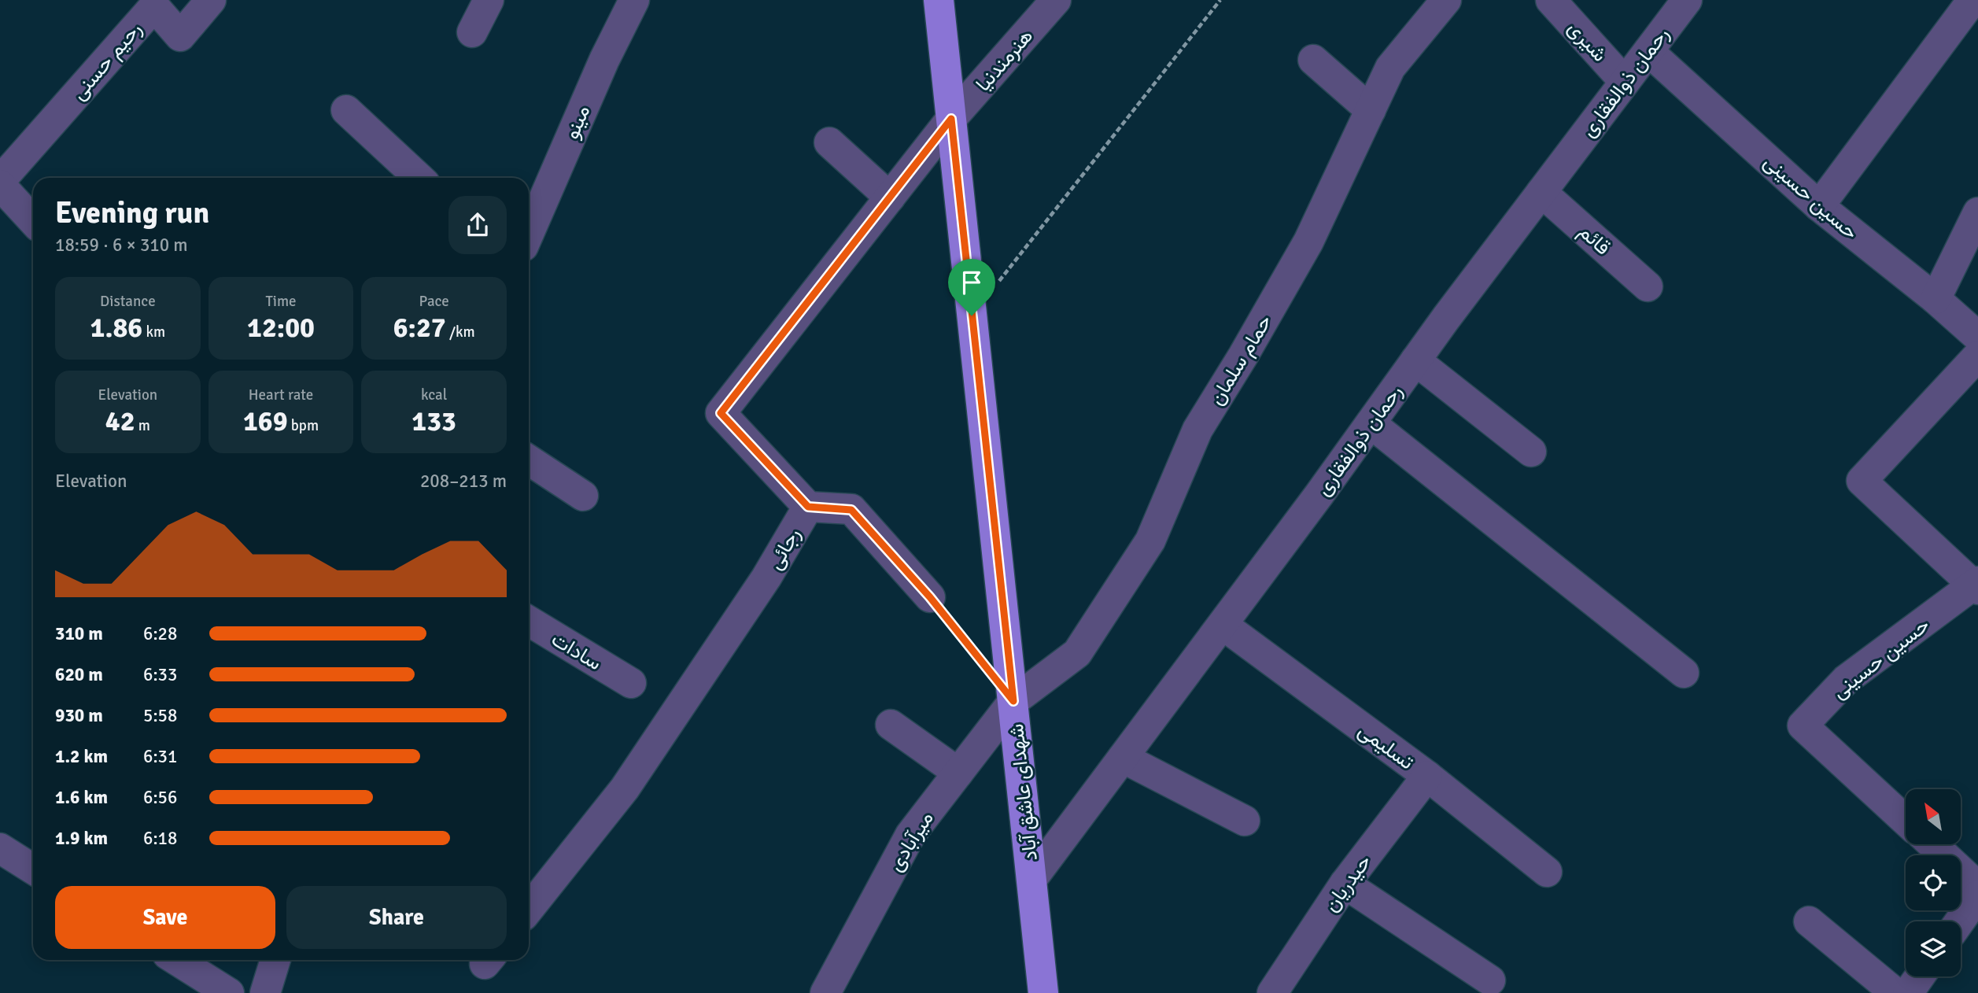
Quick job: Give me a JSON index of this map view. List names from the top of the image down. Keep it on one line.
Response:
{"streets":{"main road":["شهدای عاشق آباد"],"street":["شیری","هنرمندنیا","رحیم حسنی","رحمان ذوالفقاری","مینو","حسین حسینی","قائم","حمام سلمان","رجائی","سادات","تسلیمی","میرآبادی","حیدریان"]},"crossings":[["شیری","رحمان ذوالفقاری"],["هنرمندنیا","رجائی"],["هنرمندنیا","شهدای عاشق آباد"],["رحمان ذوالفقاری","حسین حسینی"],["رحمان ذوالفقاری","قائم"],["رحمان ذوالفقاری","تسلیمی"],["رحمان ذوالفقاری","شهدای عاشق آباد"],["حمام سلمان","شهدای عاشق آباد"],["حمام سلمان","میرآبادی"],["رجائی","شهدای عاشق آباد"],["تسلیمی","حیدریان"],["شهدای عاشق آباد","میرآبادی"]],"north":"top left","page":{"heading":["Evening run","18:59 · 6 × 310 m"],"stats":[["Distance","1.86 km"],["Time","12:00"],["Pace","6:27 /km"],["Elevation","42 m"],["Heart rate","169 bpm"],["kcal","133"]],"chart":["Elevation","208–213 m"],"list":[{"name":"310 m","note":"6:28"},{"name":"620 m","note":"6:33"},{"name":"930 m","note":"5:58"},{"name":"1.2 km","note":"6:31"},{"name":"1.6 km","note":"6:56"},{"name":"1.9 km","note":"6:18"}],"buttons":["Save","Share"]}}
